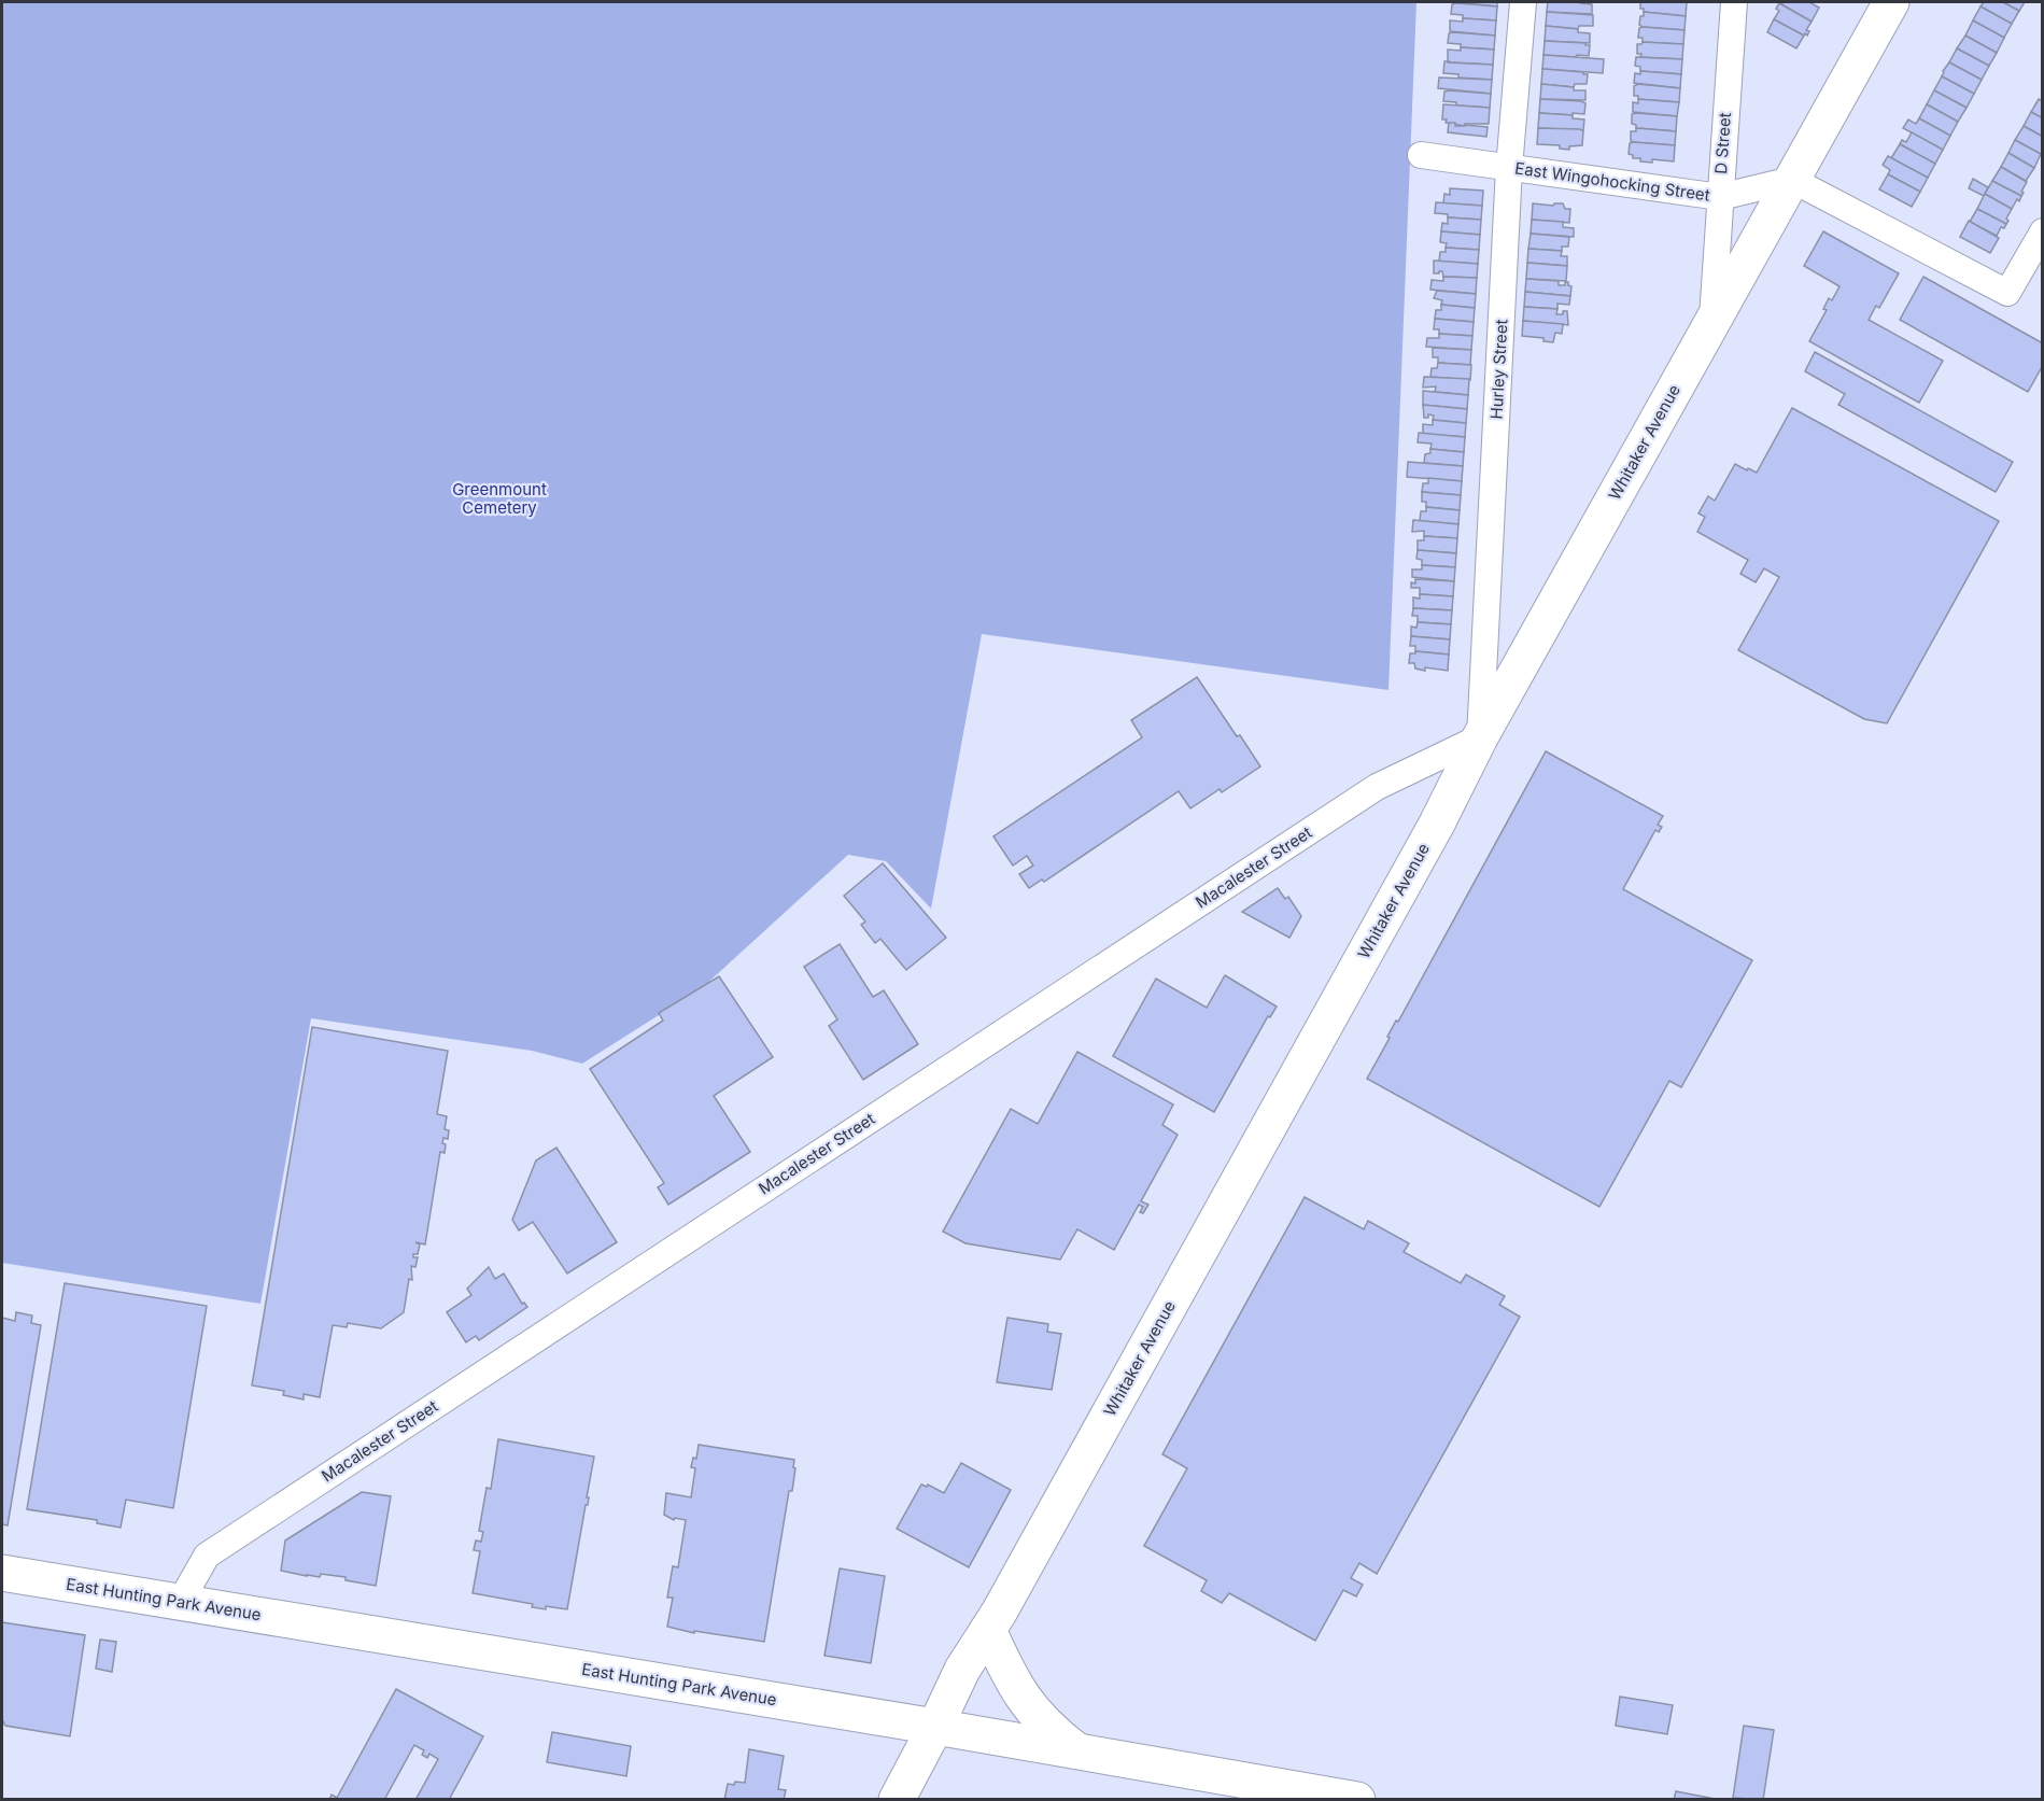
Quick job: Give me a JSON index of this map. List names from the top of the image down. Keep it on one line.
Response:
{"streets":{"main road":["Whitaker Avenue","East Hunting Park Avenue"],"street":["D Street","East Wingohocking Street","Hurley Street","Macalester Street"]},"crossings":[["D Street","East Wingohocking Street"],["D Street","Whitaker Avenue"],["East Wingohocking Street","Hurley Street"],["East Wingohocking Street","Whitaker Avenue"],["Hurley Street","Whitaker Avenue"],["Hurley Street","Macalester Street"],["Whitaker Avenue","Macalester Street"],["Whitaker Avenue","East Hunting Park Avenue"],["Macalester Street","East Hunting Park Avenue"]],"parks":["Greenmount Cemetery"]}
